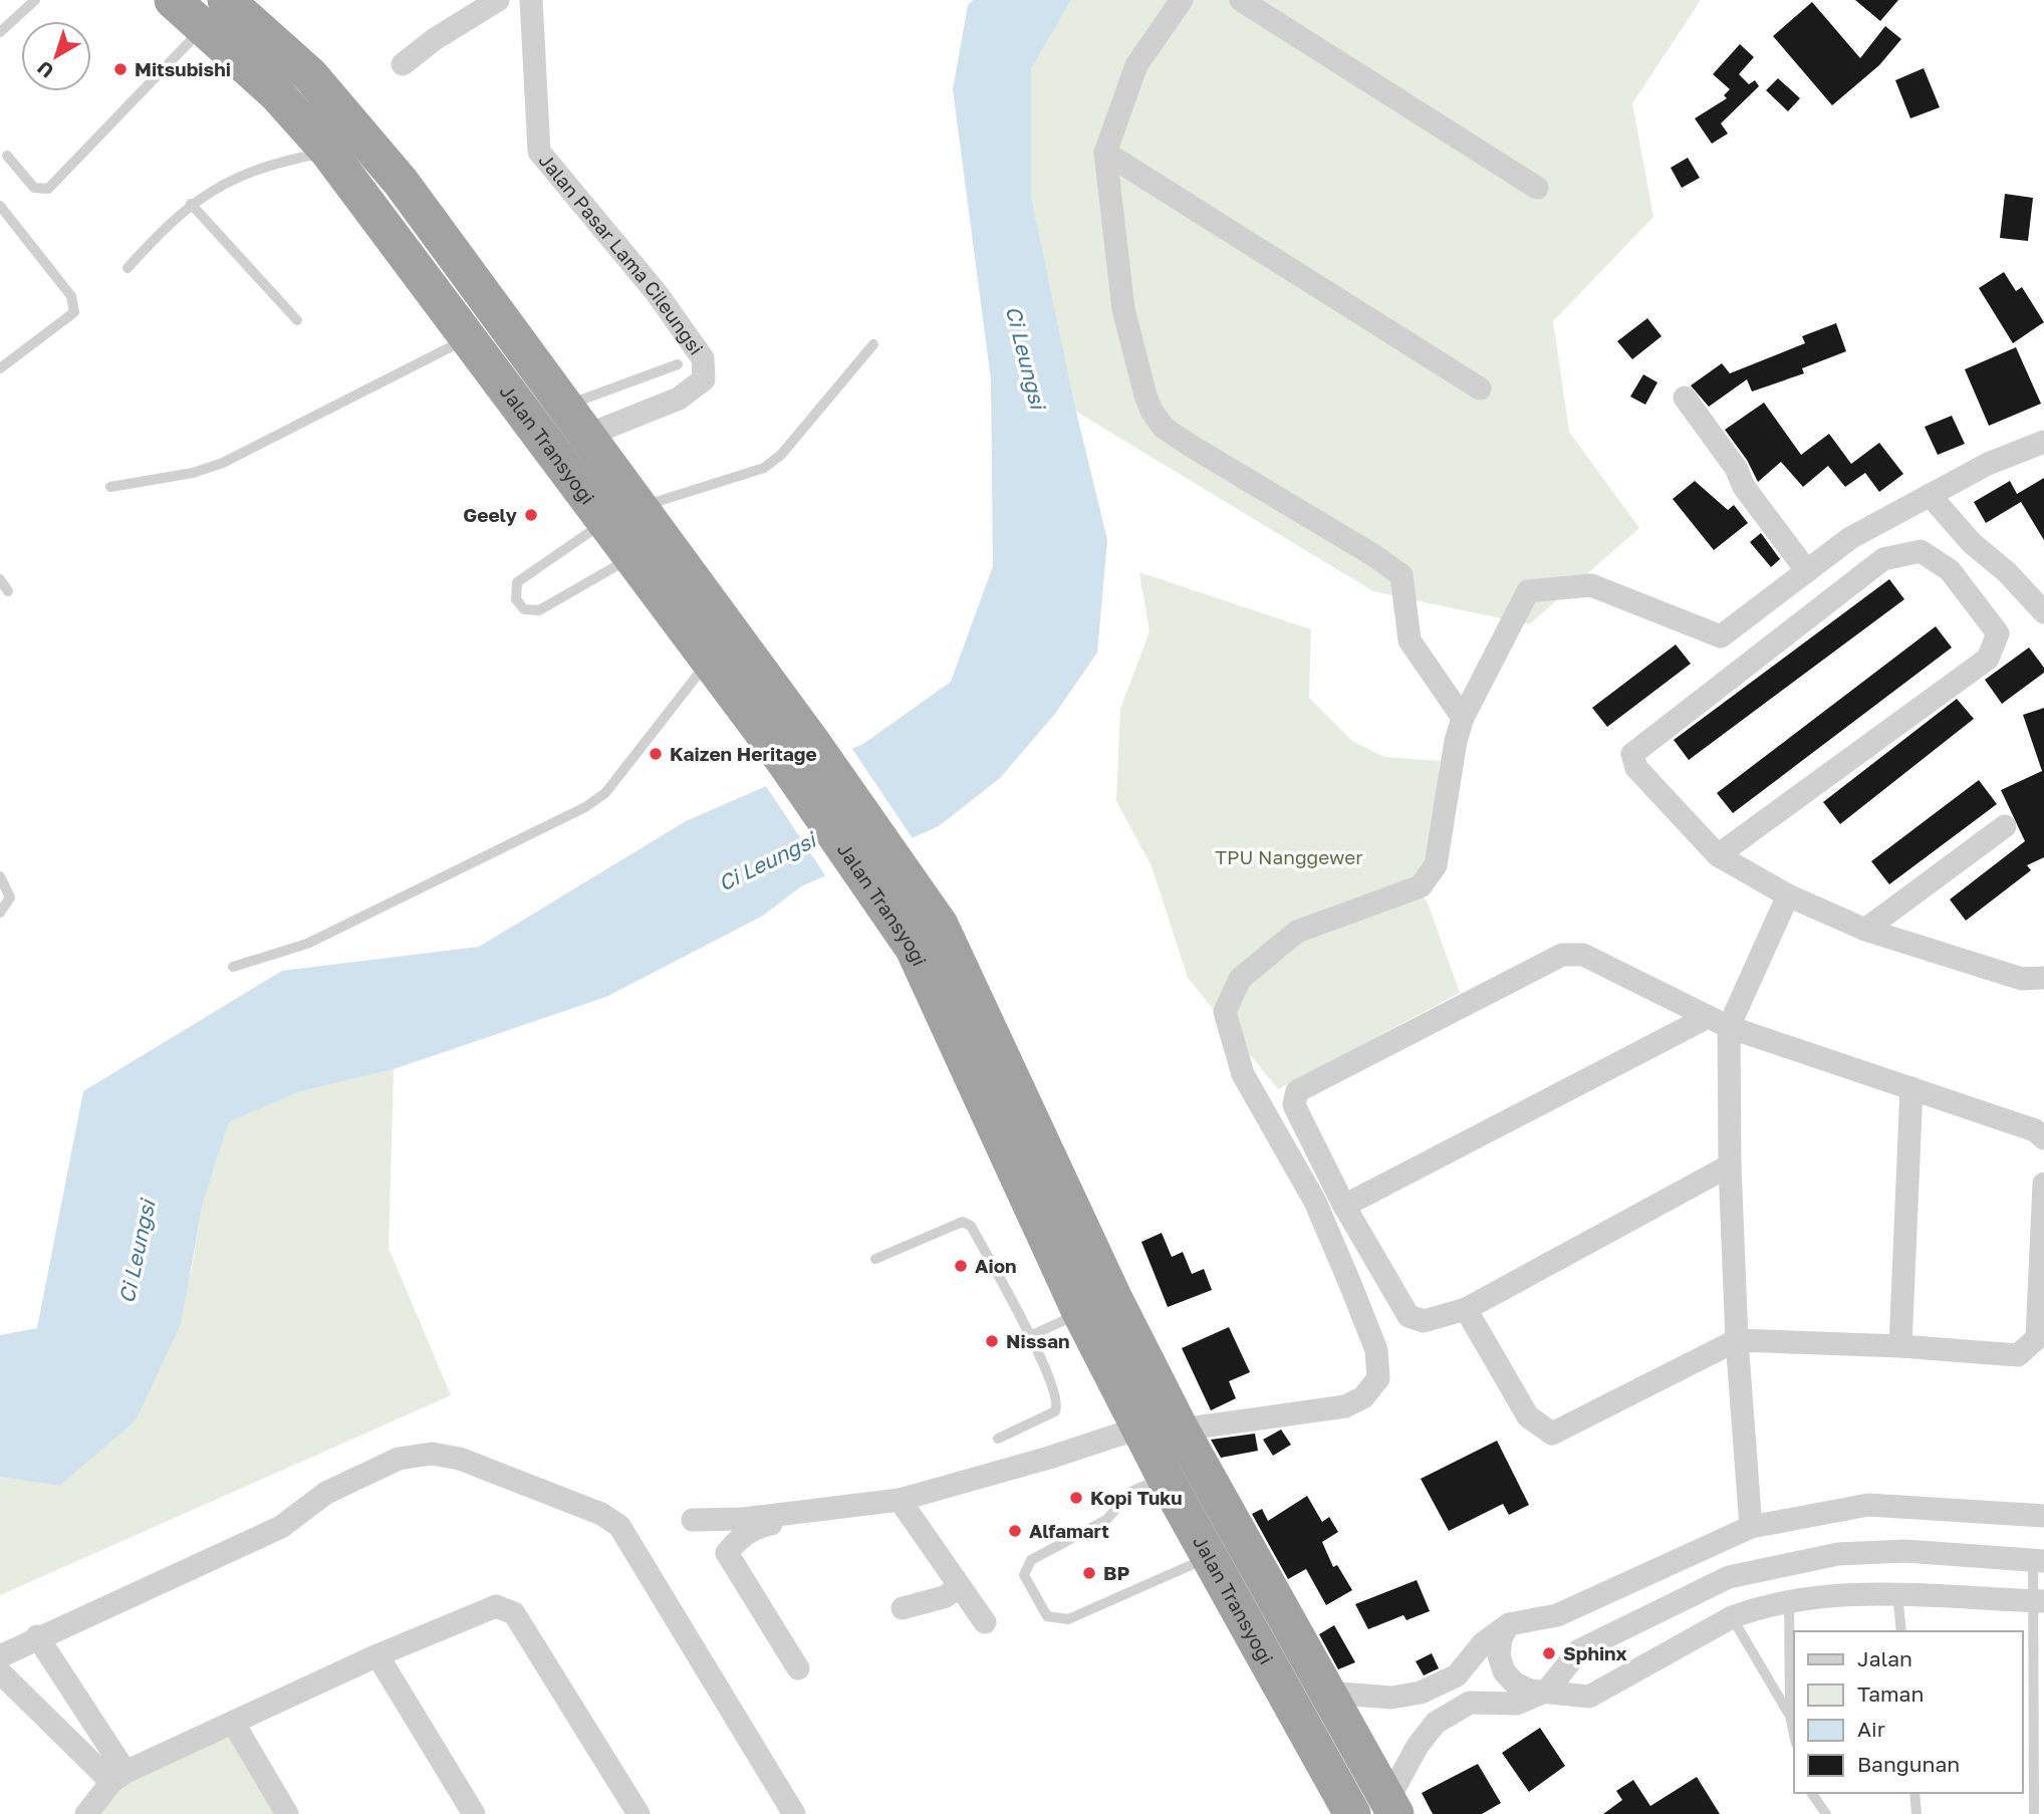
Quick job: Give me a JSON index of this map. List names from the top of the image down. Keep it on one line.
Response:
{"streets":{"highway":["Jalan Transyogi"],"street":["Jalan Pasar Lama Cileungsi"]},"crossings":[["Jalan Pasar Lama Cileungsi","Jalan Transyogi"]],"water":["Ci Leungsi"],"parks":["TPU Nanggewer"],"places":["Mitsubishi","Geely","Kaizen Heritage","Aion","Nissan","Kopi Tuku","Alfamart","BP","Sphinx"],"legend":["Jalan","Taman","Air","Bangunan"],"north":"bottom left"}
